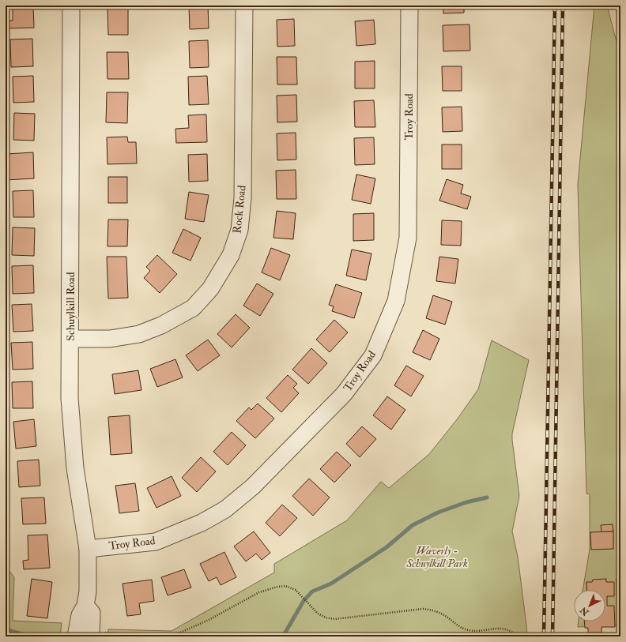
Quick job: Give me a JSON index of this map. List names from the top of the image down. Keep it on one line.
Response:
{"streets":{"street":["Troy Road","Rock Road","Schuylkill Road"]},"crossings":[["Troy Road","Schuylkill Road"],["Rock Road","Schuylkill Road"]],"parks":["Waverly - Schuylkill Park"],"north":"bottom left"}
